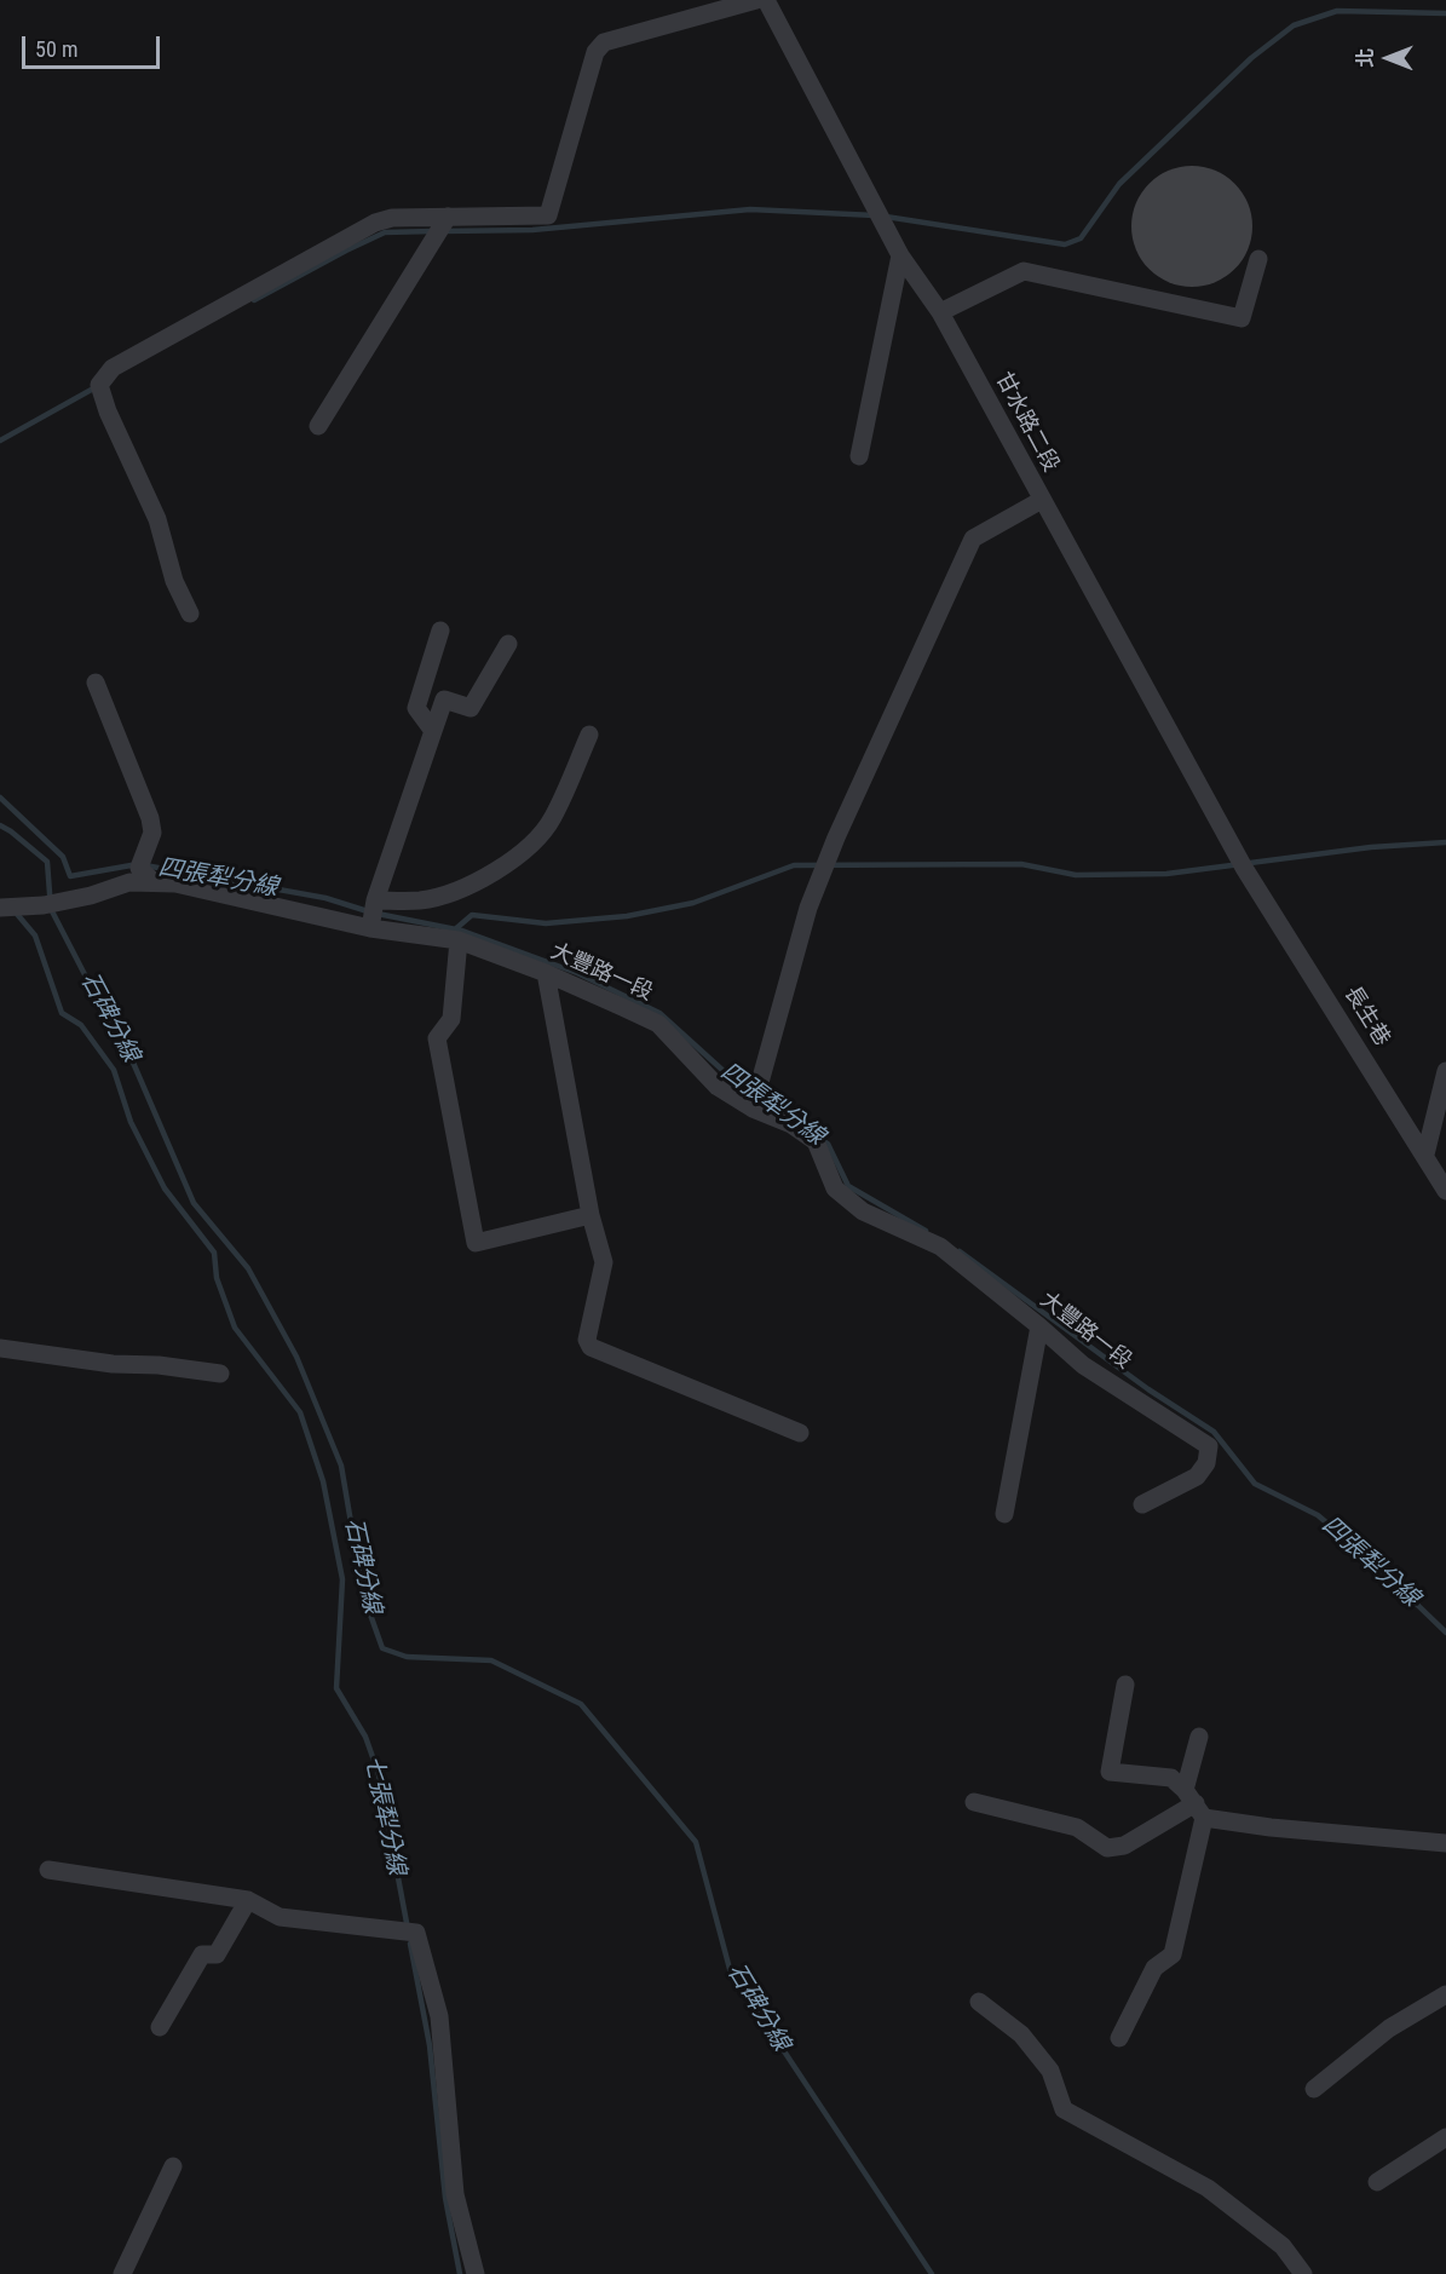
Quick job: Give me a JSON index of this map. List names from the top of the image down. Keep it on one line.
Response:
{"streets":{"street":["甘水路二段","大豐路一段","長生巷"]},"crossings":[["甘水路二段","長生巷"]],"water":["四張犁分線","石碑分線","七張犁分線"],"scale_bar":"50 m","north":"left"}
